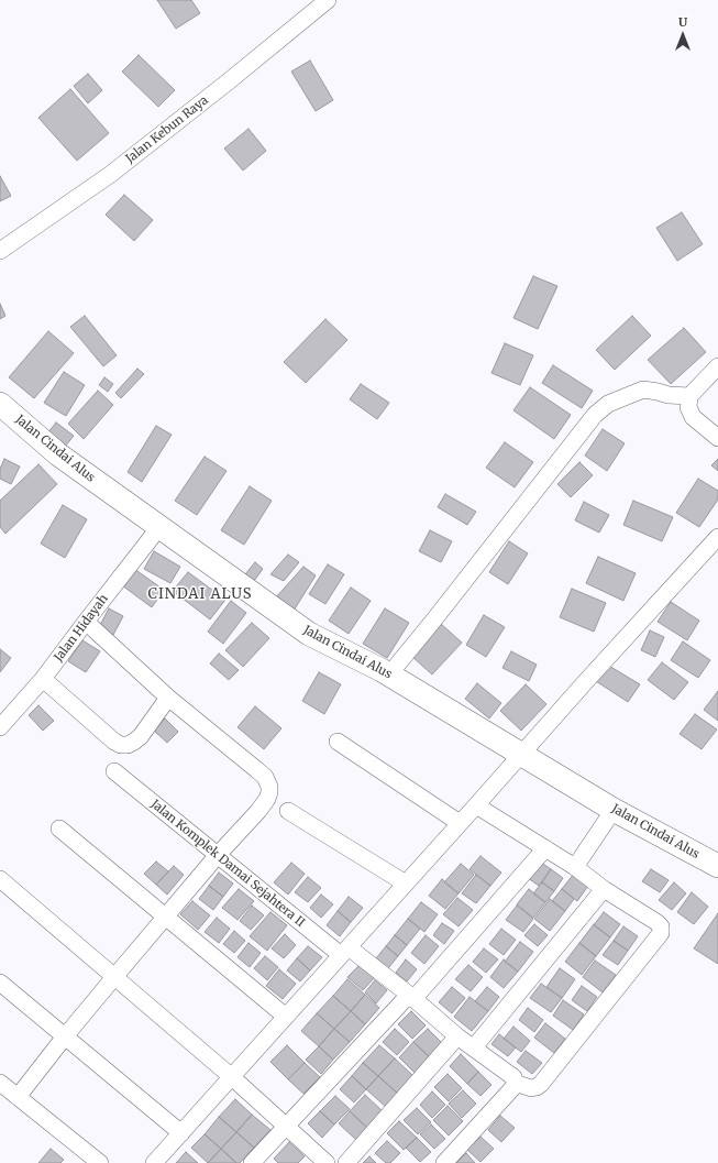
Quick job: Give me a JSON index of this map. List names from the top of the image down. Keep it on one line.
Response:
{"streets":{"street":["Jalan Kebun Raya","Jalan Cindai Alus","Jalan Hidayah","Jalan Komplek Damai Sejahtera II"]},"crossings":[["Jalan Cindai Alus","Jalan Hidayah"]],"districts":["CINDAI ALUS"],"north":"top"}
